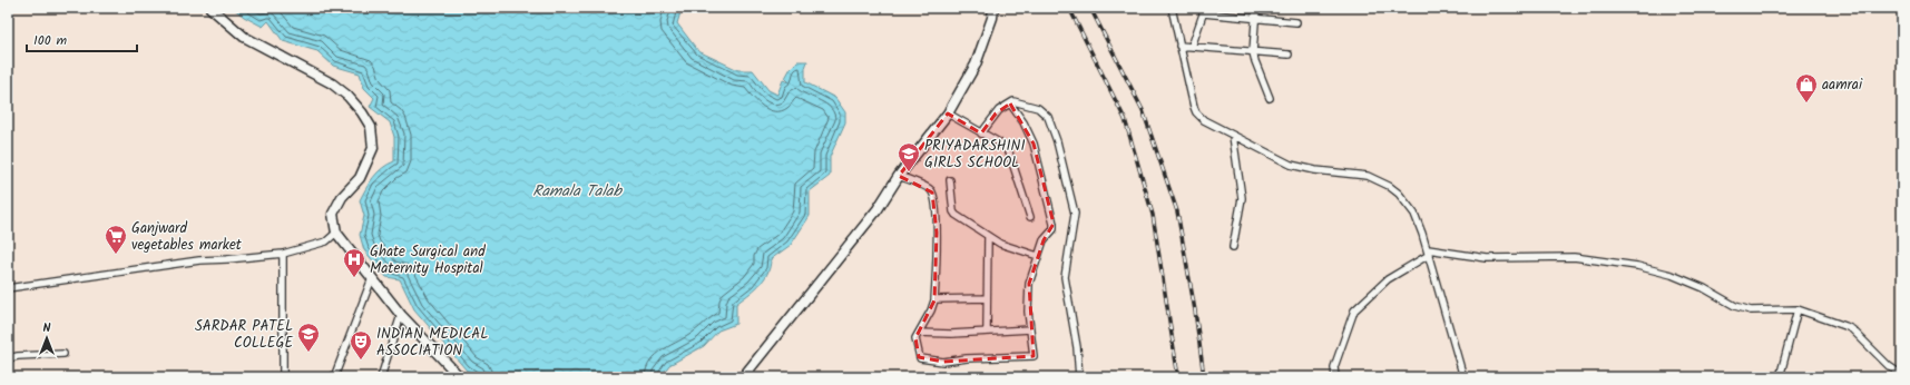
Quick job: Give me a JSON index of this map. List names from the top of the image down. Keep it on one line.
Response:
{"water":["Ramala Talab"],"places":{"shop":["aamrai"],"school or university":["PRIYADARSHINI GIRLS SCHOOL","SARDAR PATEL COLLEGE"],"supermarket":["Ganjward vegetables market"],"hospital":["Ghate Surgical and Maternity Hospital"],"theatre":["INDIAN MEDICAL ASSOCIATION"]},"scale_bar":"100 m","north":"top"}
